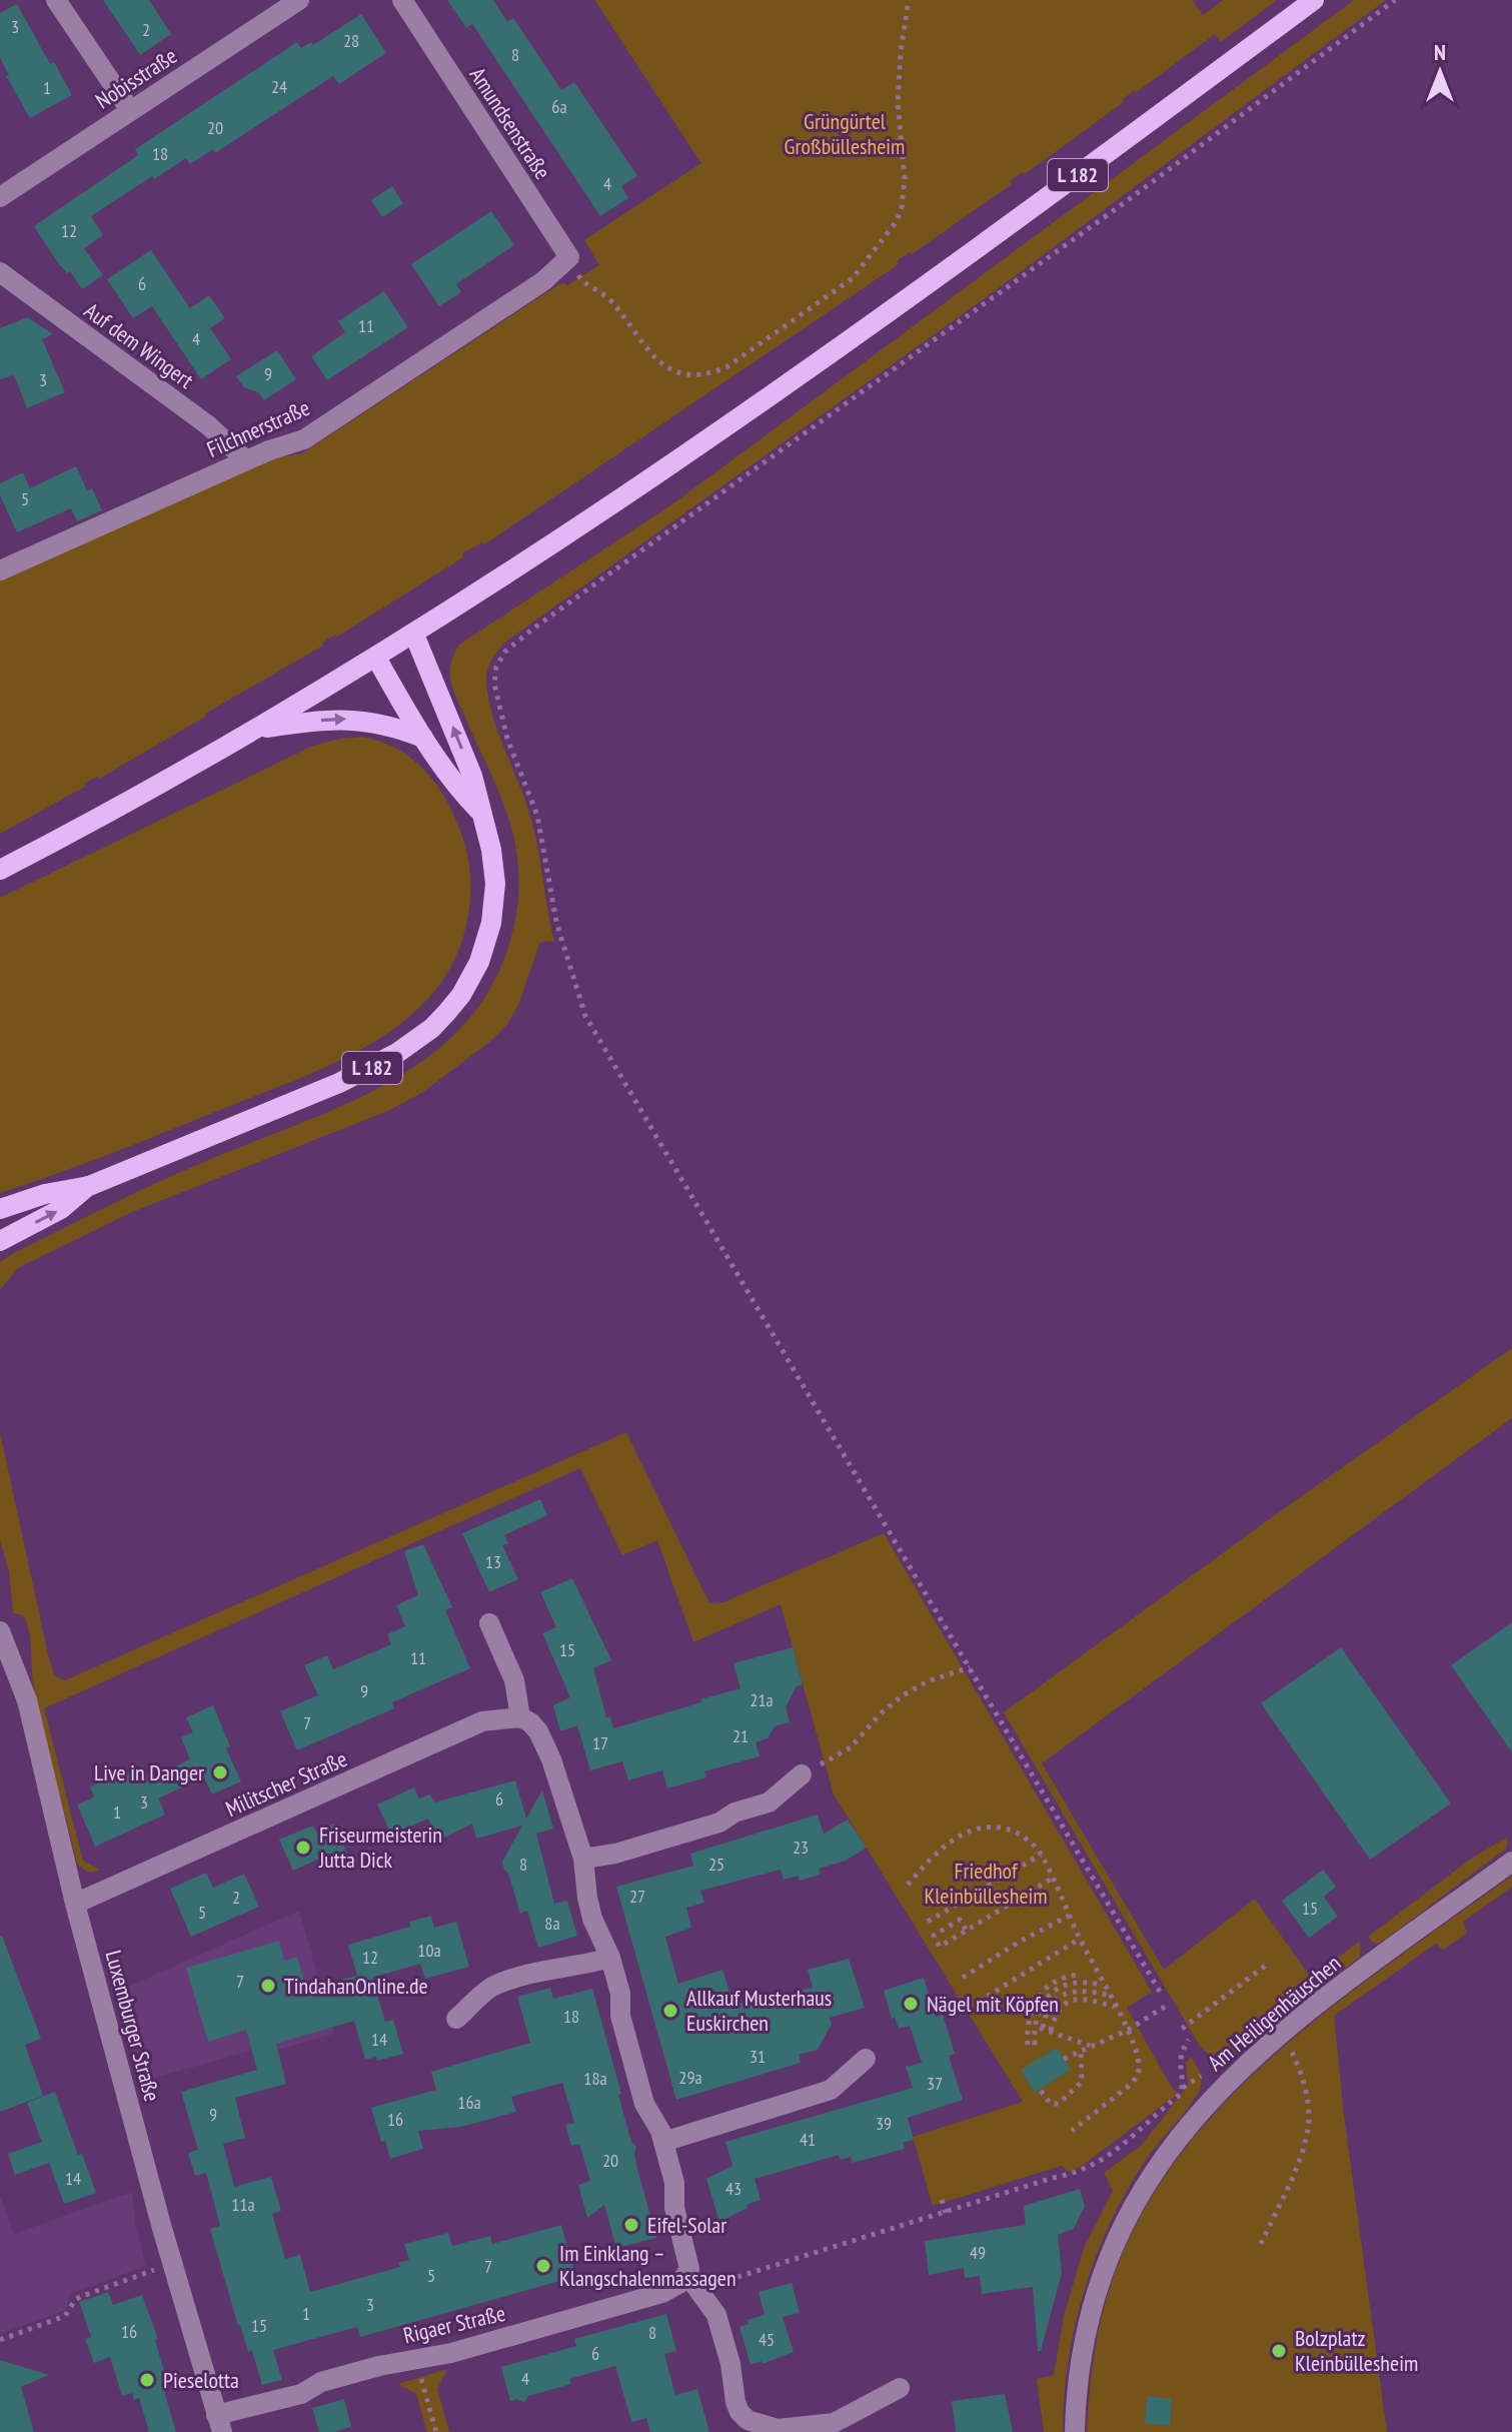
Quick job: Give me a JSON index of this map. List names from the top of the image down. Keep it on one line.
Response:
{"streets":{"main road":["L 182"],"street":["Nobisstraße","Amundsenstraße","Auf dem Wingert","Filchnerstraße","Militscher Straße","Am Heiligenhäuschen","Luxemburger Straße","Rigaer Straße"]},"crossings":[["Amundsenstraße","Filchnerstraße"],["Auf dem Wingert","Filchnerstraße"],["Militscher Straße","Luxemburger Straße"],["Luxemburger Straße","Rigaer Straße"]],"parks":["Grüngürtel Großbüllesheim","Friedhof Kleinbüllesheim"],"places":["Live in Danger","Friseurmeisterin Jutta Dick","TindahanOnline.de","Nägel mit Köpfen","Allkauf Musterhaus Euskirchen","Eifel-Solar","Im Einklang – Klangschalenmassagen","Bolzplatz Kleinbüllesheim","Pieselotta"],"house_numbers":["3","2","28","8","24","1","6a","20","18","4","12","6","11","4","9","3","5","13","15","11","9","21a","7","21","17","6","3","1","23","8","25","27","2","15","5","8a","10a","12","7","18","14","31","29a","18a","37","16a","9","16","39","41","20","14","43","11a","49","7","5","3","1","15","16","8","45","6","4"],"north":"top"}
